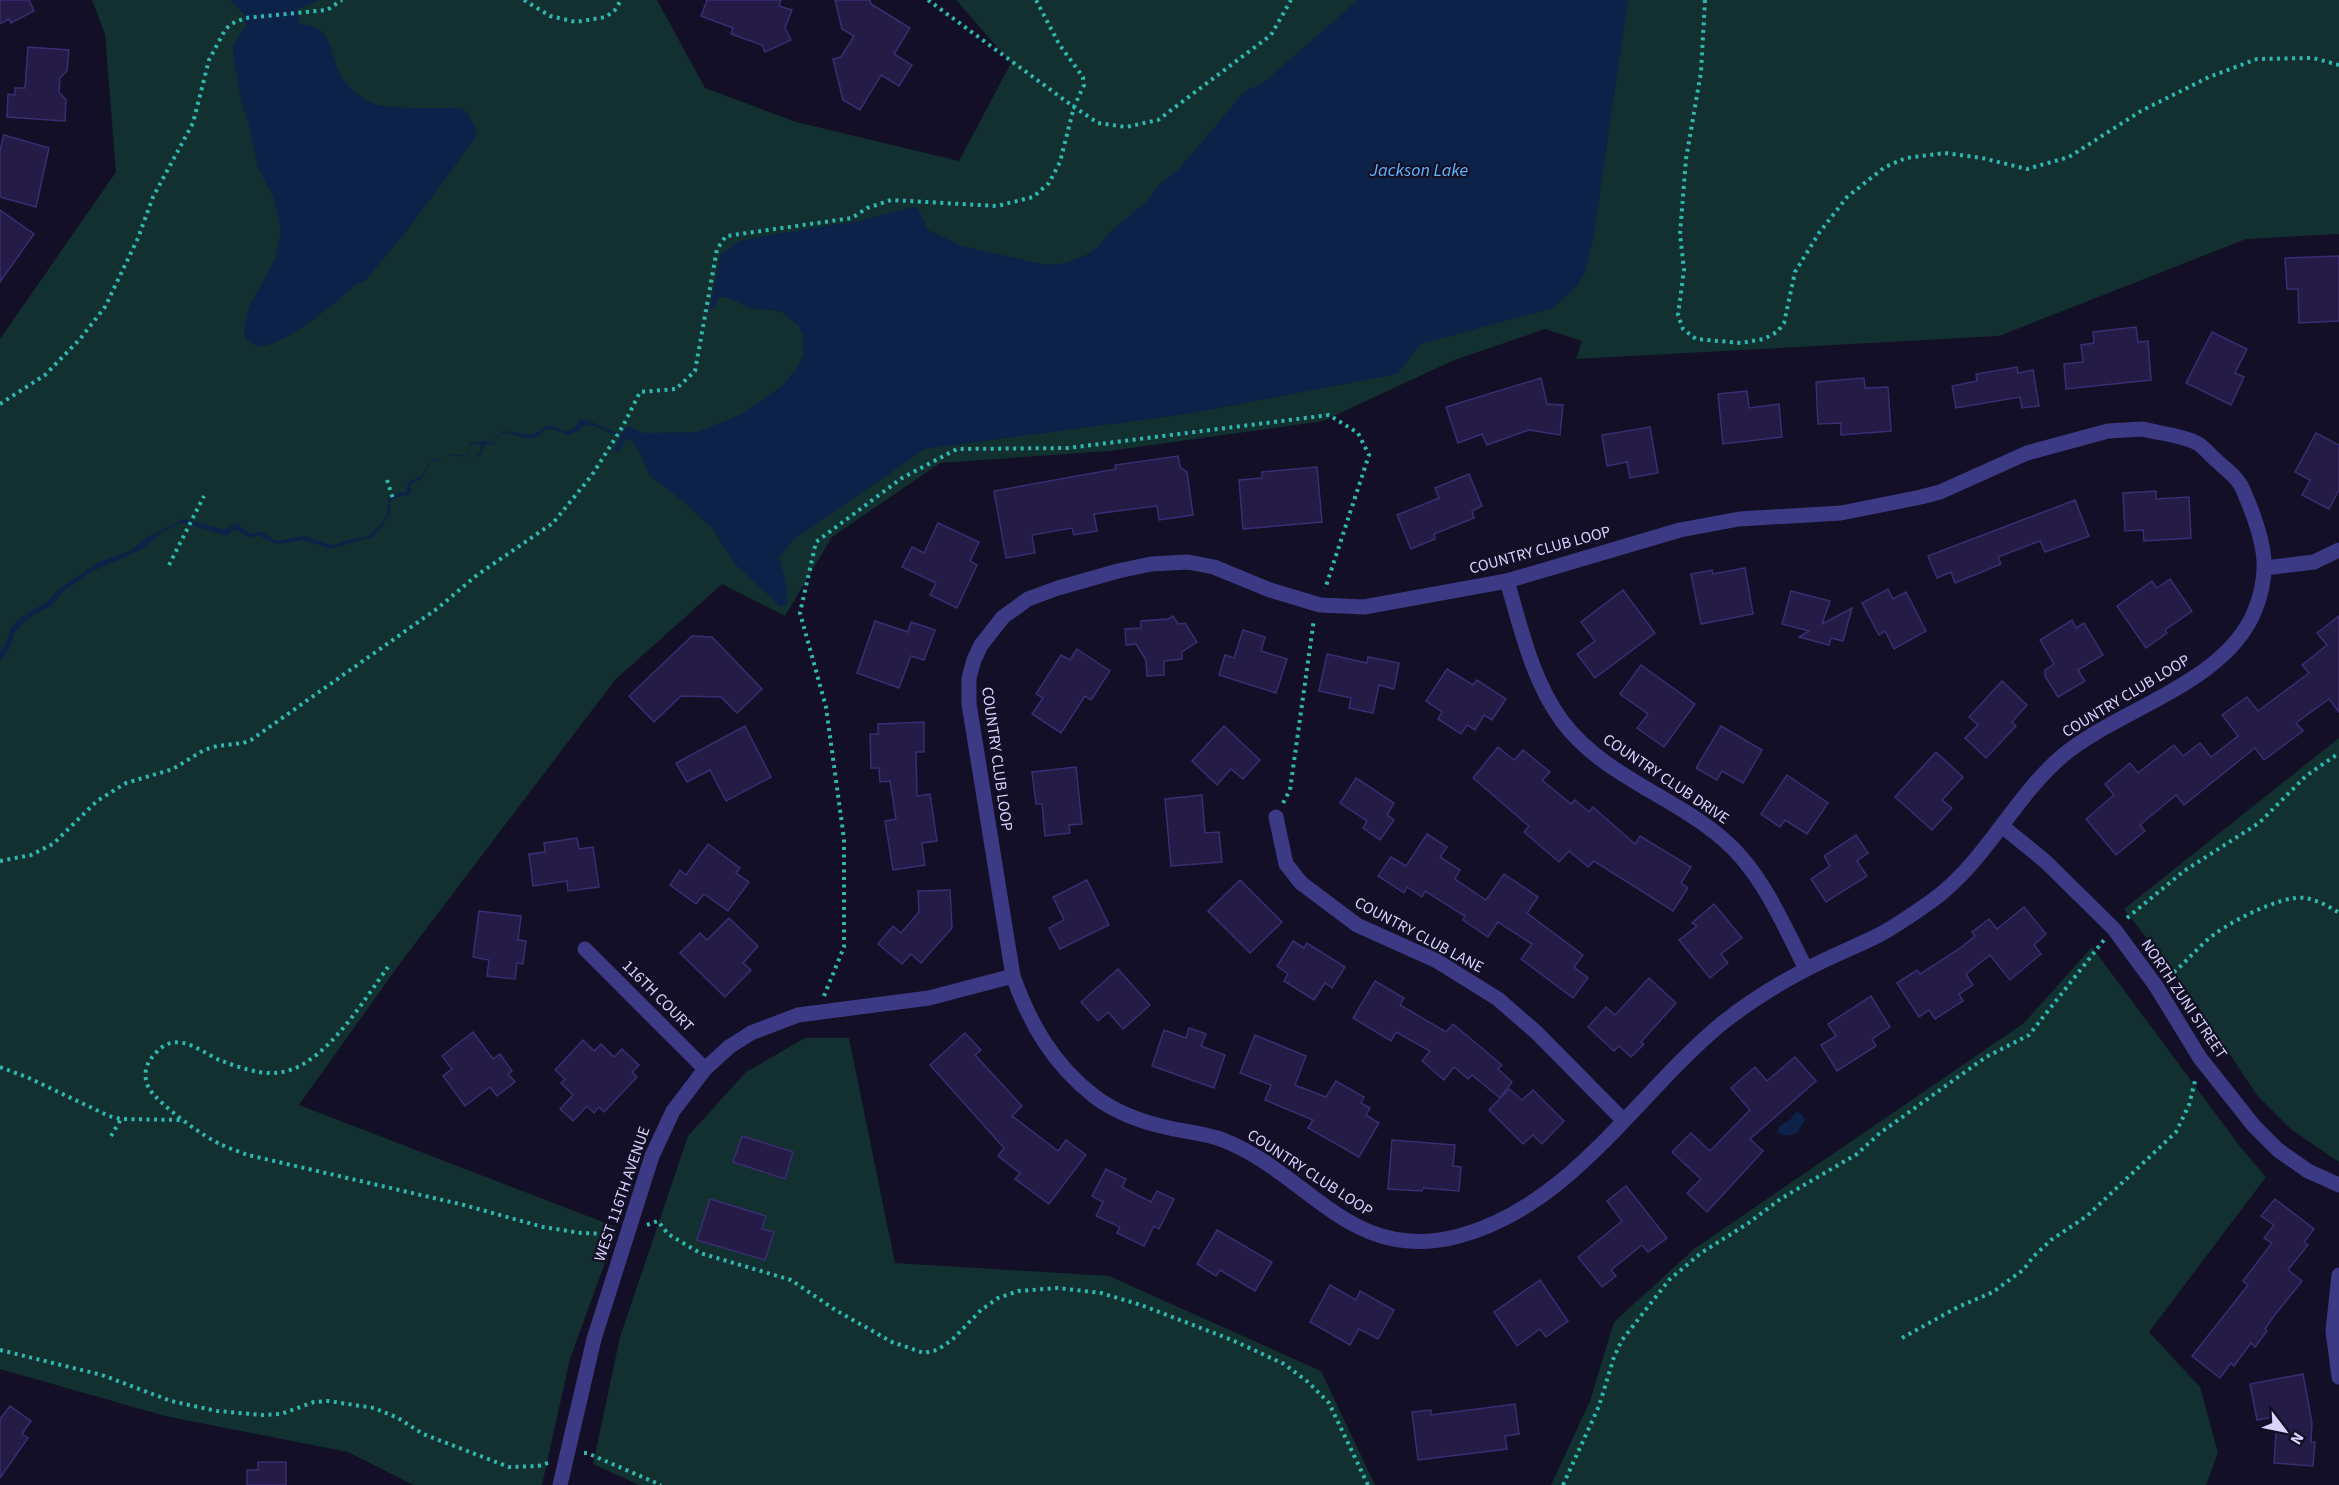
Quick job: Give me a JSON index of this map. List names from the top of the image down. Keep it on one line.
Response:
{"streets":{"street":["COUNTRY CLUB LOOP","COUNTRY CLUB DRIVE","COUNTRY CLUB LANE","116TH COURT","NORTH ZUNI STREET","WEST 116TH AVENUE"]},"crossings":[["COUNTRY CLUB LOOP","COUNTRY CLUB DRIVE"],["COUNTRY CLUB LOOP","COUNTRY CLUB LANE"],["COUNTRY CLUB LOOP","NORTH ZUNI STREET"],["COUNTRY CLUB LOOP","WEST 116TH AVENUE"],["116TH COURT","WEST 116TH AVENUE"]],"water":["Jackson Lake"],"north":"bottom right"}
